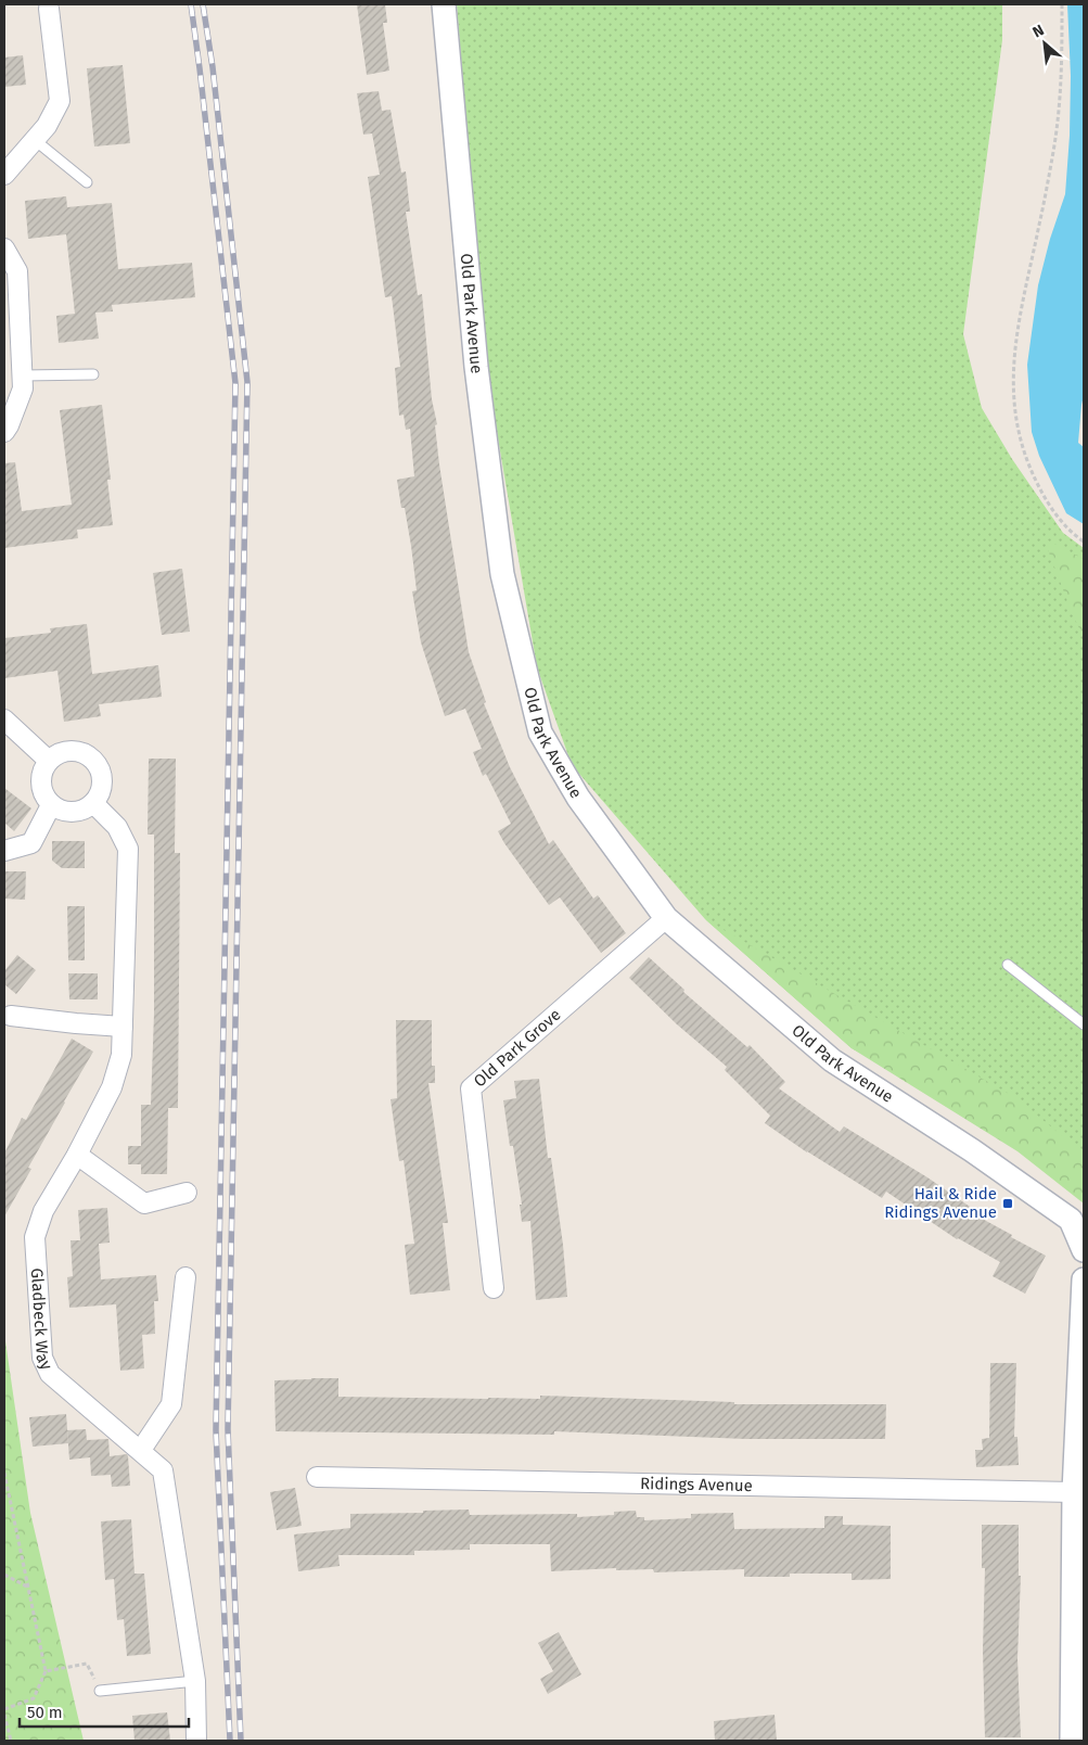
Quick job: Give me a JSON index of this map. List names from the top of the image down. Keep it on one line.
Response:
{"streets":{"street":["Old Park Avenue","Old Park Grove","Gladbeck Way","Ridings Avenue"]},"crossings":[["Old Park Avenue","Old Park Grove"]],"places":{"transit":["Hail & Ride Ridings Avenue"]},"scale_bar":"50 m","north":"top left"}
